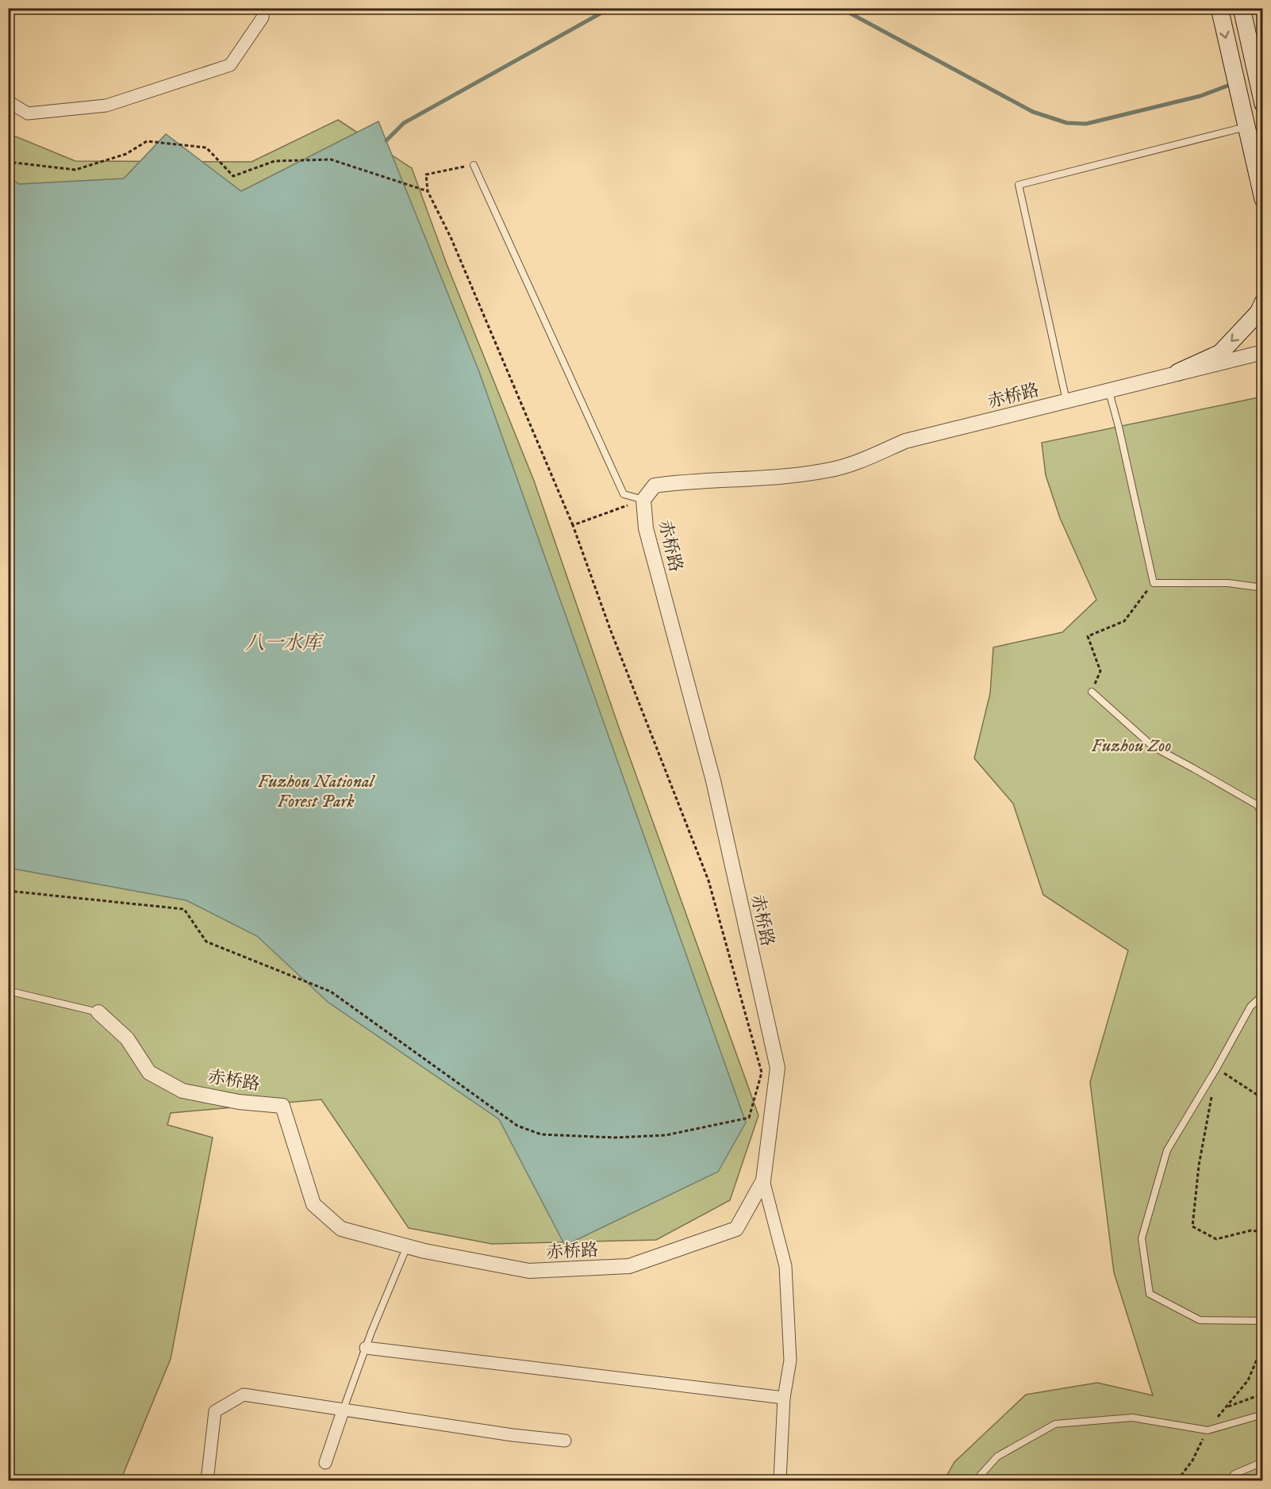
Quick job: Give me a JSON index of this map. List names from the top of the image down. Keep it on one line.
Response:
{"streets":{"street":["赤桥路"]},"water":["八一水库"],"parks":["Fuzhou Zoo","Fuzhou National Forest Park"]}
